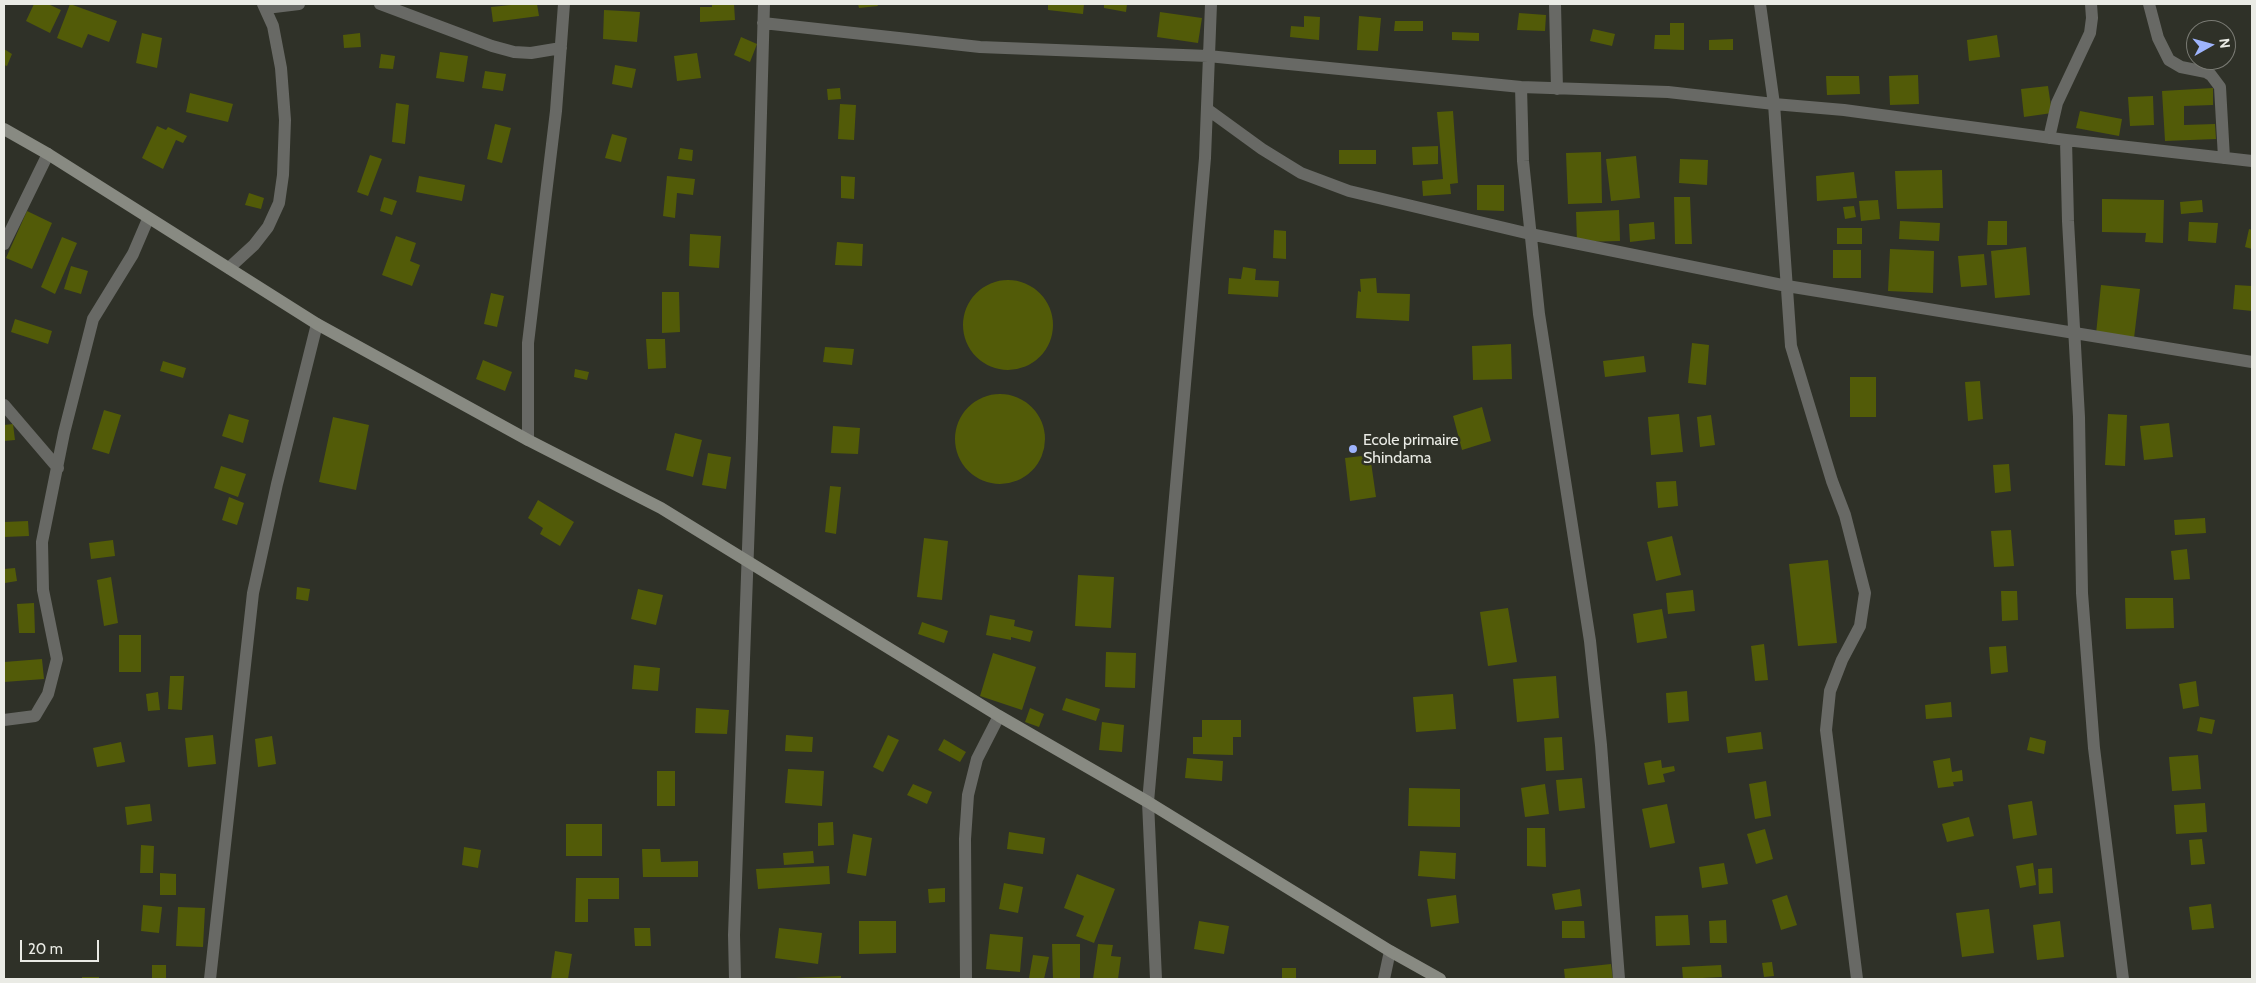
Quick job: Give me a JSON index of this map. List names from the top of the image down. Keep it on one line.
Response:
{"places":["Ecole primaire Shindama"],"scale_bar":"20 m","north":"right"}
